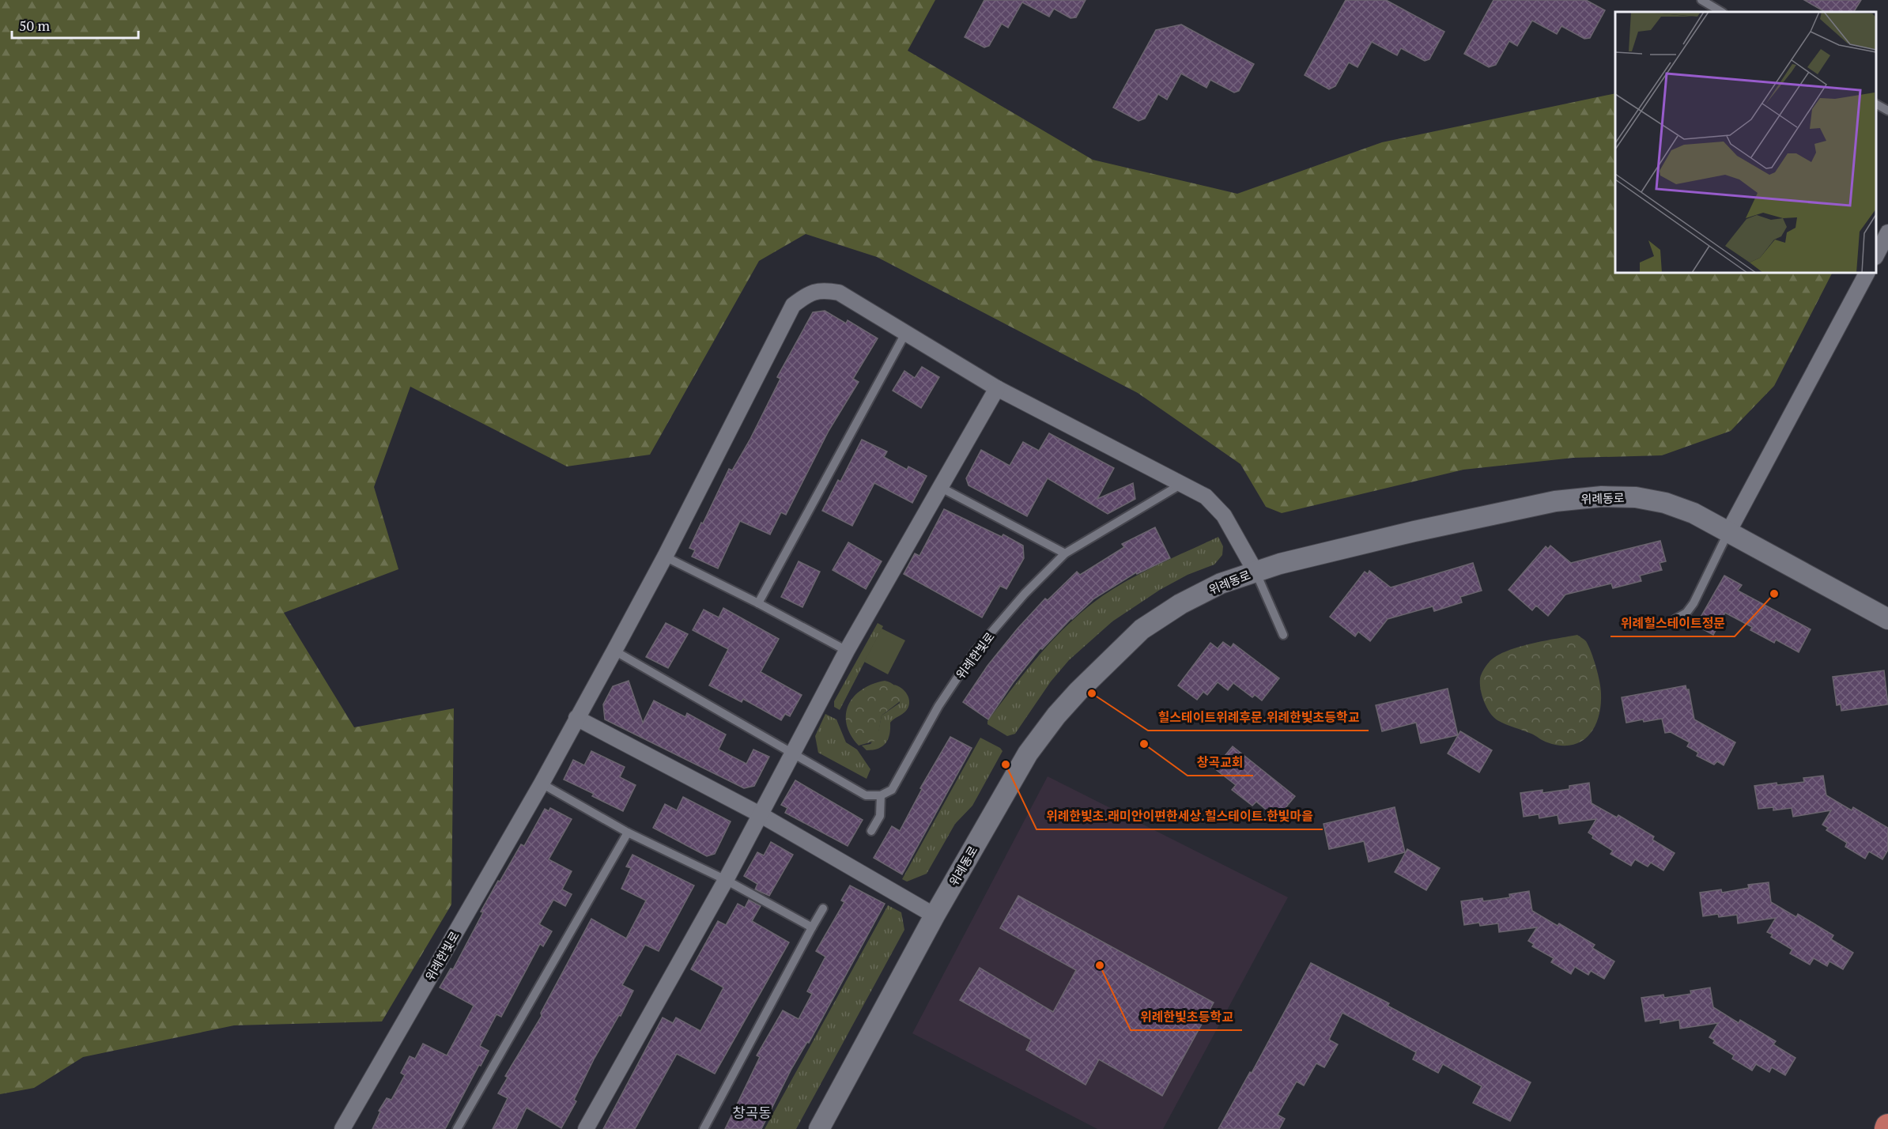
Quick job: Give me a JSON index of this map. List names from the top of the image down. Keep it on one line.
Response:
{"streets":{"street":["위례동로","위례한빛로"]},"crossings":[["위례동로","위례한빛로"]],"districts":["창곡동"],"places":["위례힐스테이트정문","힐스테이트위례후문.위례한빛초등학교","창곡교회","위례한빛초.래미안이편한세상.힐스테이트.한빛마을","위례한빛초등학교"],"scale_bar":"50 m"}
